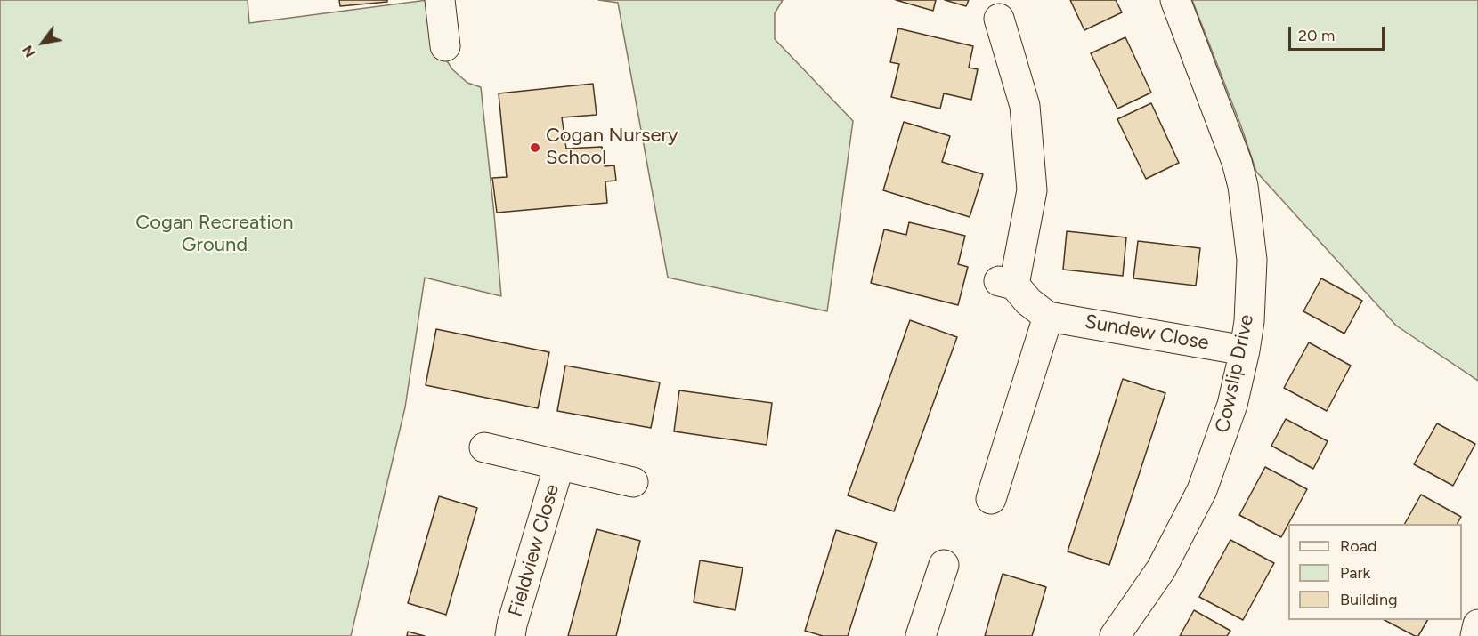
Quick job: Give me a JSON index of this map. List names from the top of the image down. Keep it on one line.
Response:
{"streets":{"street":["Sundew Close","Cowslip Drive","Fieldview Close"]},"crossings":[["Sundew Close","Cowslip Drive"]],"parks":["Cogan Recreation Ground"],"places":["Cogan Nursery School"],"legend":["Road","Park","Building"],"scale_bar":"20 m","north":"bottom left"}
